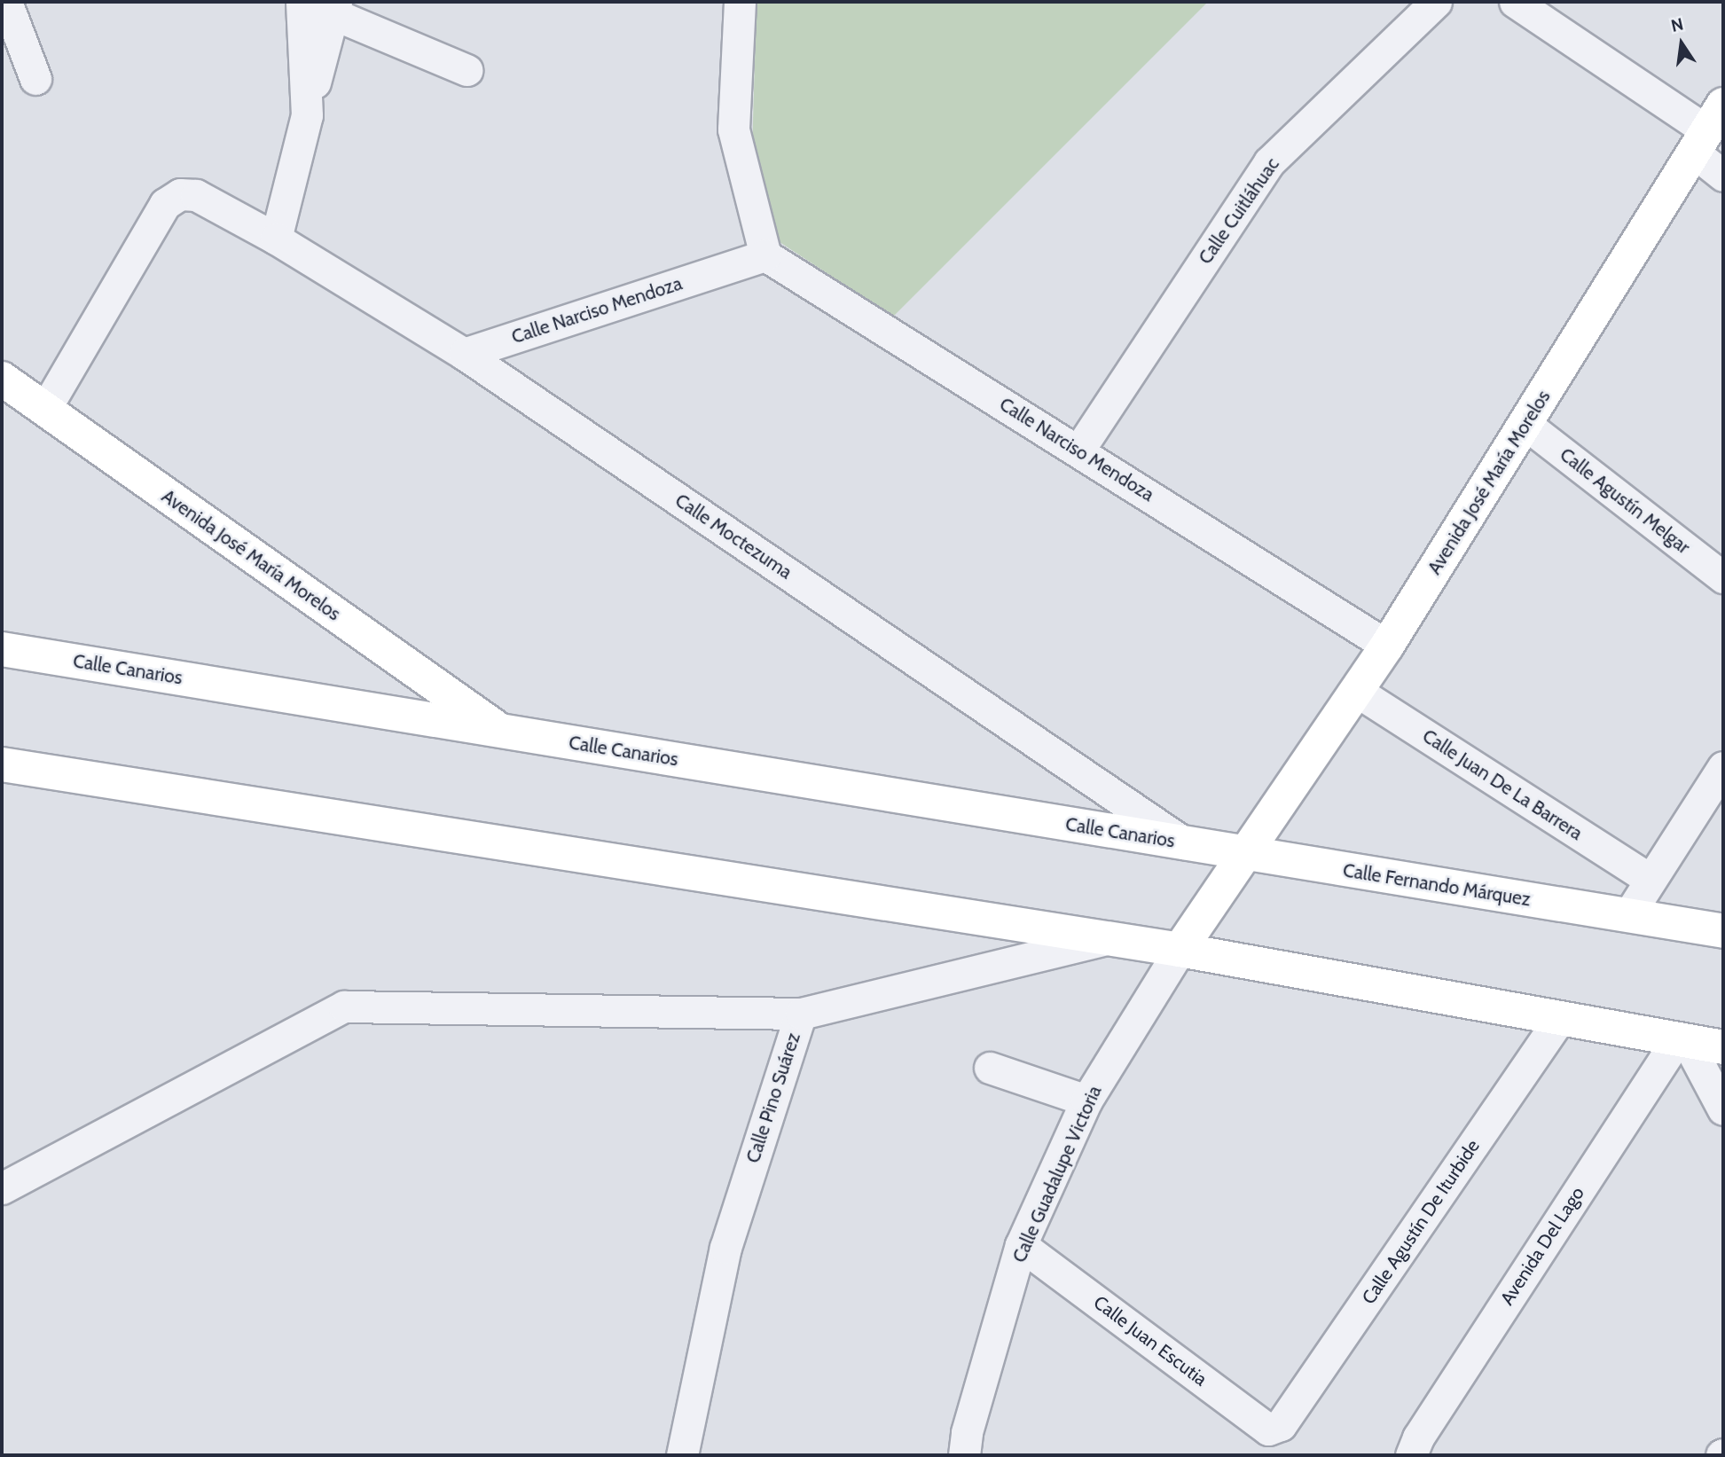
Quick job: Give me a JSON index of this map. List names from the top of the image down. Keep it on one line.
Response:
{"streets":{"main road":["Avenida José María Morelos","Calle Canarios","Calle Fernando Márquez","Calle Guadalupe Victoria"],"street":["Calle Cuitláhuac","Calle Narciso Mendoza","Calle Agustín Melgar","Calle Moctezuma","Calle Juan De La Barrera","Calle Pino Suárez","Calle Agustín De Iturbide","Avenida Del Lago","Calle Juan Escutia"]},"crossings":[["Calle Cuitláhuac","Calle Narciso Mendoza"],["Calle Narciso Mendoza","Avenida José María Morelos"],["Calle Narciso Mendoza","Calle Moctezuma"],["Avenida José María Morelos","Calle Agustín Melgar"],["Avenida José María Morelos","Calle Moctezuma"],["Avenida José María Morelos","Calle Canarios"],["Avenida José María Morelos","Calle Juan De La Barrera"],["Avenida José María Morelos","Calle Fernando Márquez"],["Avenida José María Morelos","Calle Guadalupe Victoria"],["Calle Moctezuma","Calle Canarios"],["Calle Canarios","Calle Fernando Márquez"],["Calle Canarios","Calle Guadalupe Victoria"],["Calle Fernando Márquez","Calle Guadalupe Victoria"],["Calle Guadalupe Victoria","Calle Juan Escutia"],["Calle Agustín De Iturbide","Calle Juan Escutia"]],"north":"top"}
